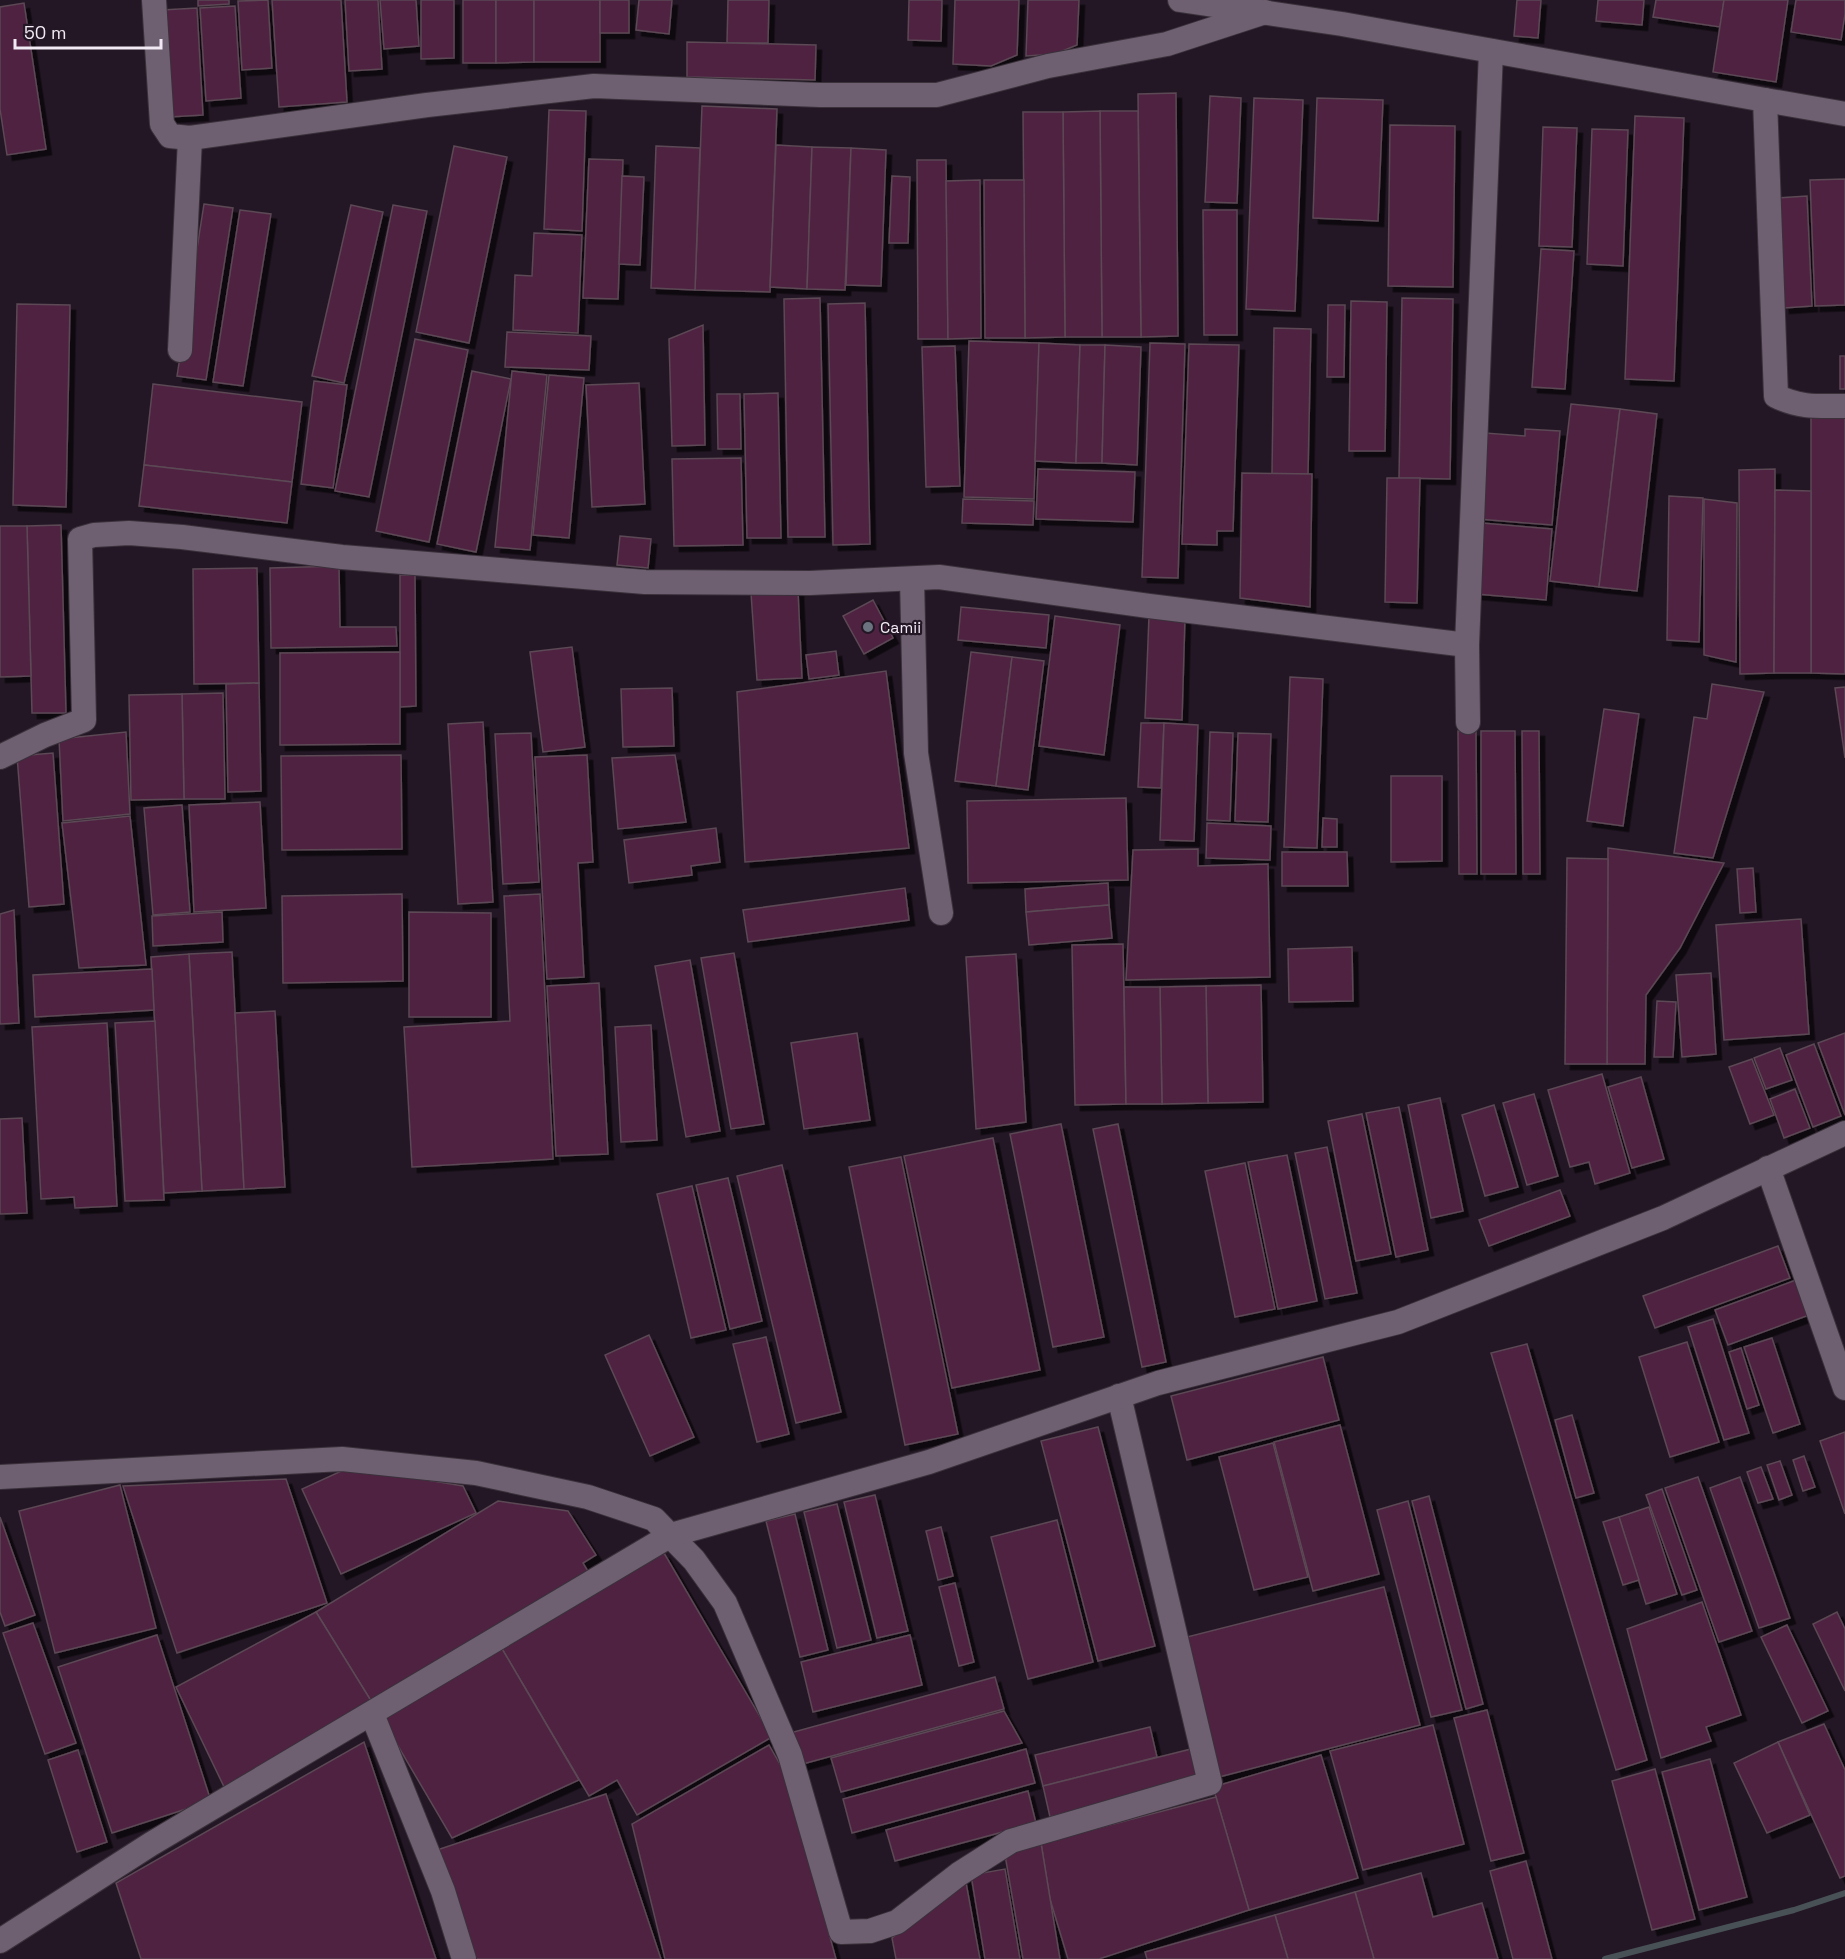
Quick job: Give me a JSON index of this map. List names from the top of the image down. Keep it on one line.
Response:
{"places":["Camii"],"scale_bar":"50 m"}
